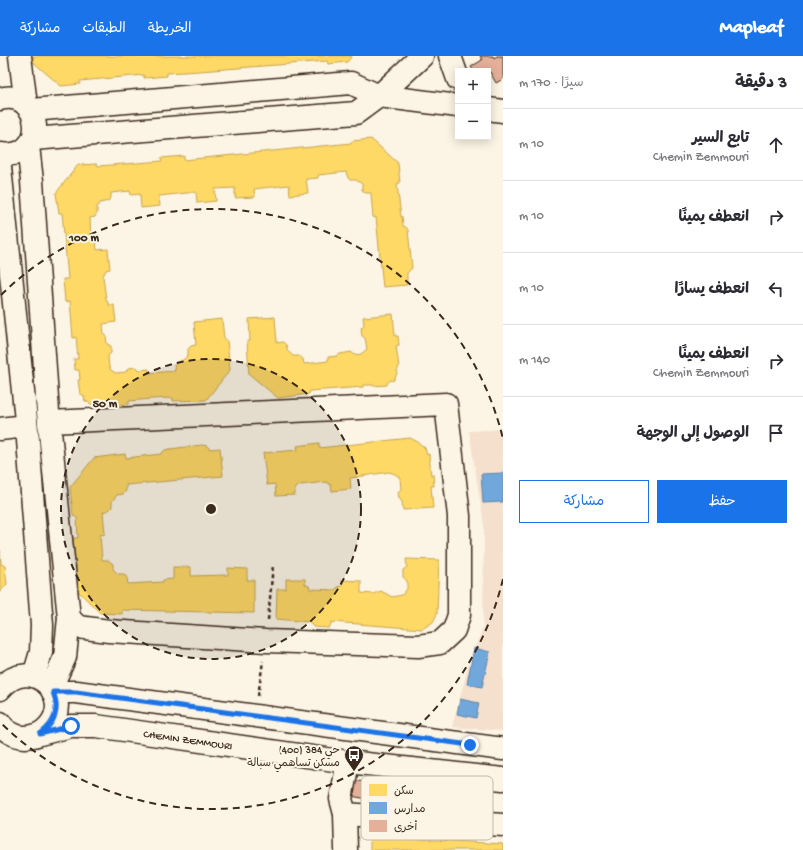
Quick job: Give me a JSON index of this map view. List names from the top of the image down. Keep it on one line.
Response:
{"streets":{"street":["CHEMIN ZEMMOURI"]},"places":{"bus stop":["حي 384 (400) مسكن تساهمي سبالة"]},"legend":["سكن","مدارس","أخرى"],"page":{"header":"Mapleaf","nav":["الخريطة","الطبقات","مشاركة"],"heading":["3 دقيقة","سيرًا · 170 m"],"map_buttons":["+","−"],"list":[["تابع السير","Chemin Zemmouri","10 m"],["انعطف يمينًا","10 m"],["انعطف يسارًا","10 m"],["انعطف يمينًا","Chemin Zemmouri","140 m"],"الوصول إلى الوجهة"],"buttons":["حفظ","مشاركة"]},"rings":["100 m","50 m"]}
